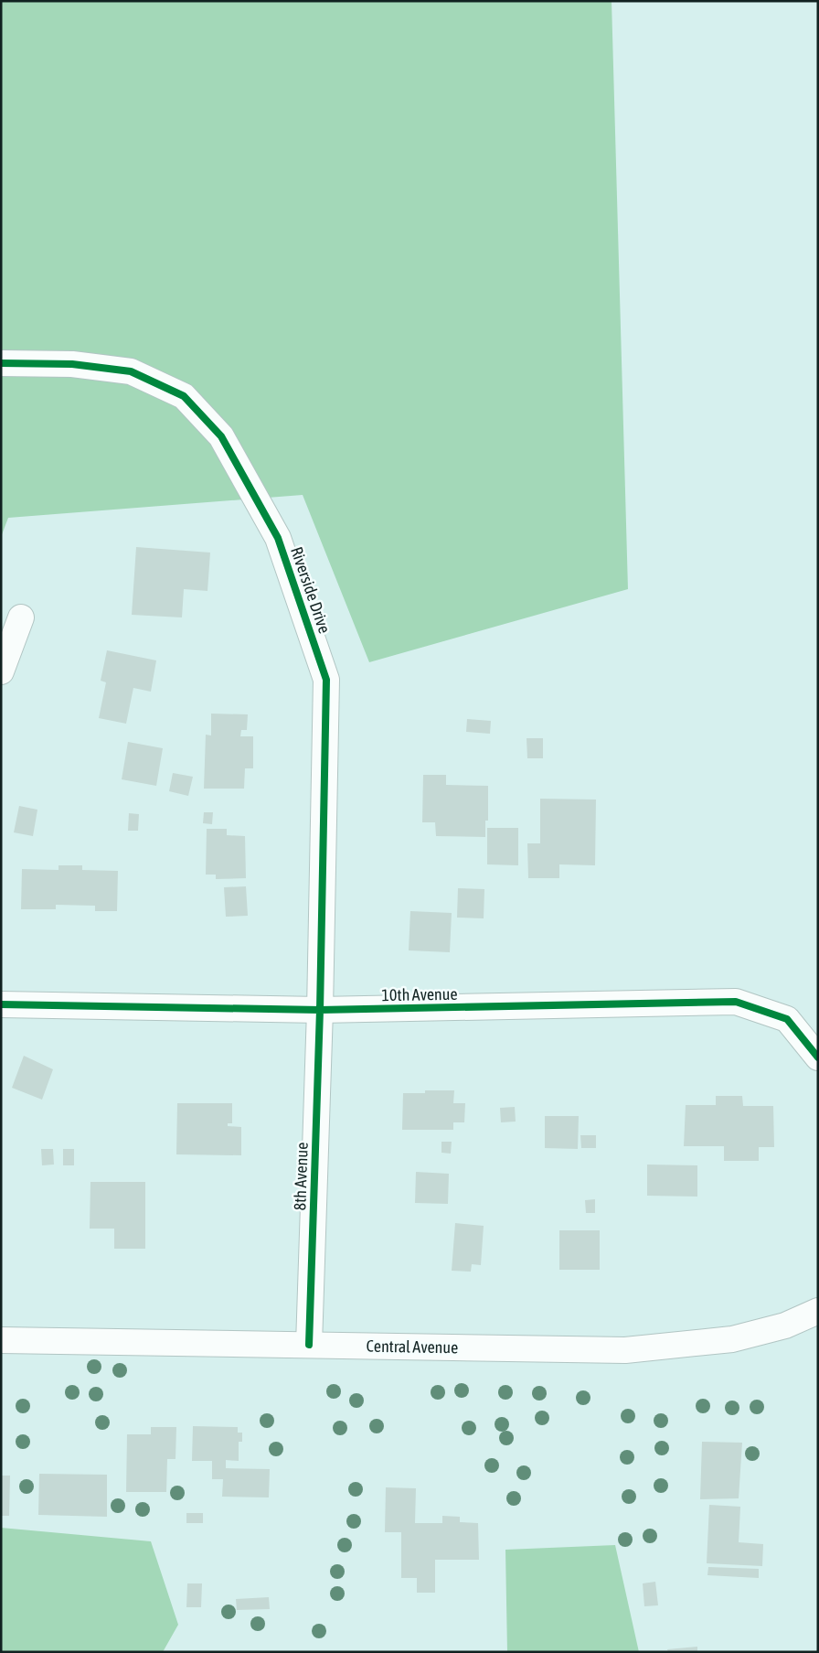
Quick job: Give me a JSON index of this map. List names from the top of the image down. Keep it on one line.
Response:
{"streets":{"street":["Riverside Drive","10th Avenue","8th Avenue","Central Avenue"]},"crossings":[["Riverside Drive","10th Avenue"],["Riverside Drive","8th Avenue"],["10th Avenue","8th Avenue"],["8th Avenue","Central Avenue"]]}
